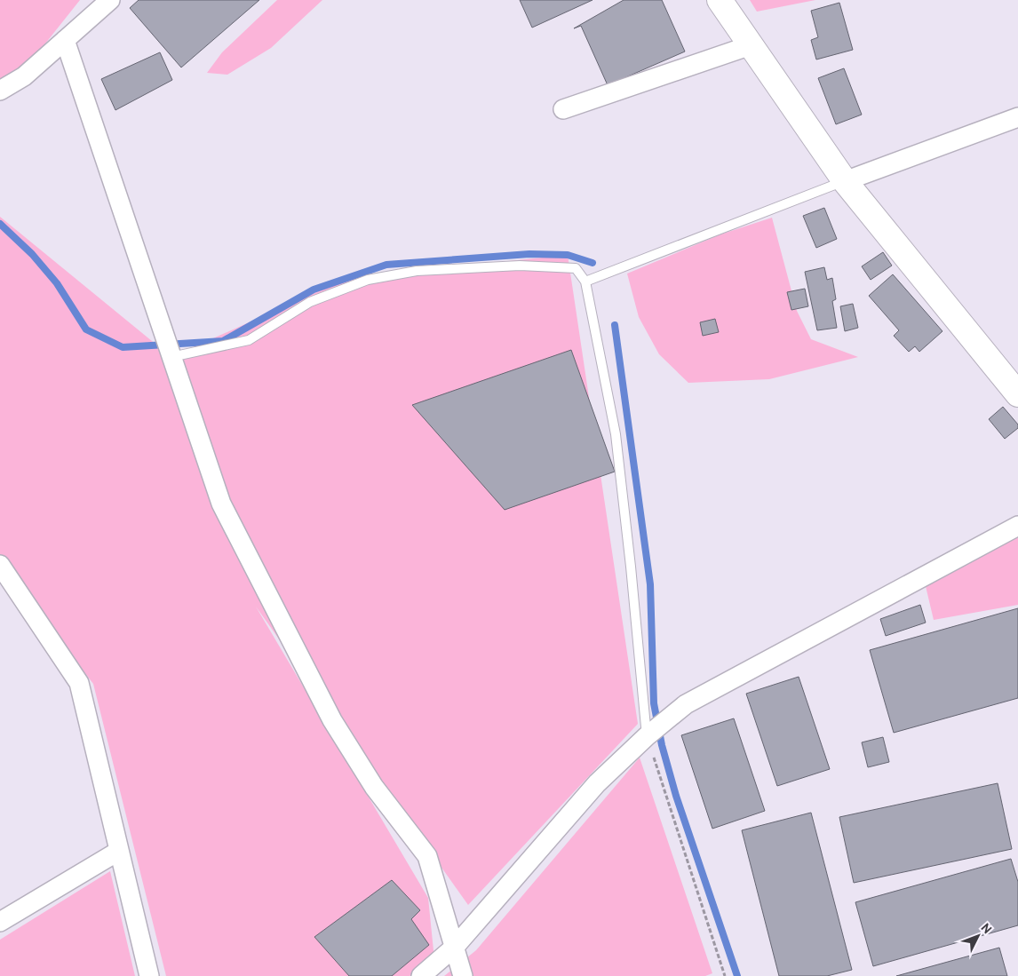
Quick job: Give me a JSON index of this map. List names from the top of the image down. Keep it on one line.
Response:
{"north":"top right"}
